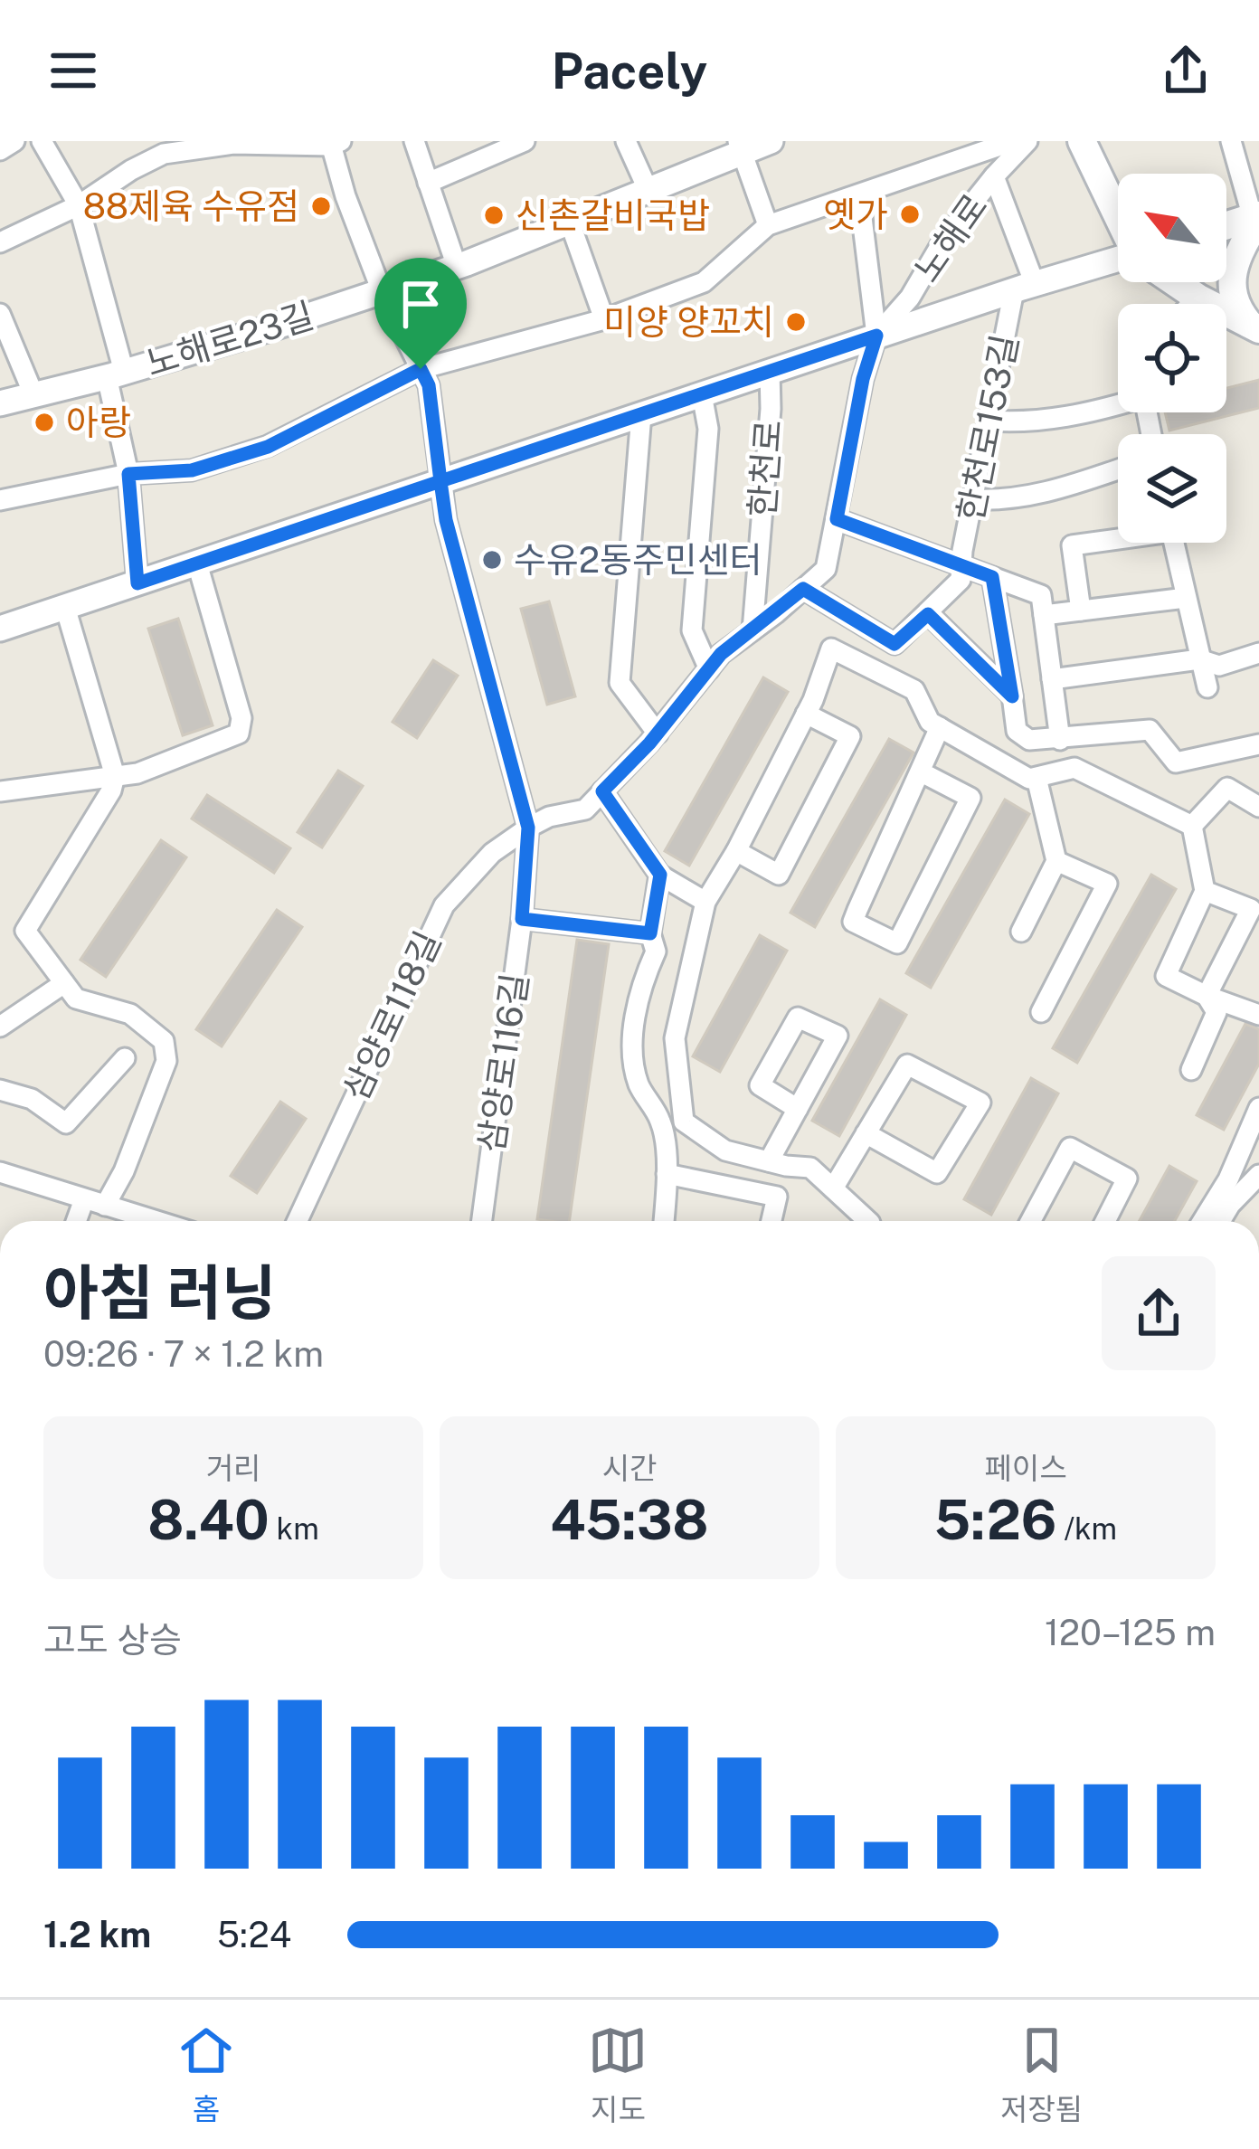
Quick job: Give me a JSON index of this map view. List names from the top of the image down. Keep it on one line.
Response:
{"streets":{"street":["노해로","노해로23길","한천로153길","한천로","삼양로118길","삼양로116길"]},"crossings":[["노해로","한천로"],["노해로","삼양로118길"],["노해로23길","삼양로116길"],["한천로153길","한천로"],["한천로","삼양로118길"],["한천로","삼양로116길"],["삼양로118길","삼양로116길"]],"places":["88제육 수유점","옛가","신촌갈비국밥","미양 양꼬치","아랑","수유2동주민센터"],"north":"top left","page":{"header":"Pacely","heading":["아침 러닝","09:26 · 7 × 1.2 km"],"stats":[["거리","8.40 km"],["시간","45:38"],["페이스","5:26 /km"]],"chart":["고도 상승","120–125 m"],"list":[{"name":"1.2 km","note":"5:24"}],"tabs":["홈","지도","저장됨"]}}
